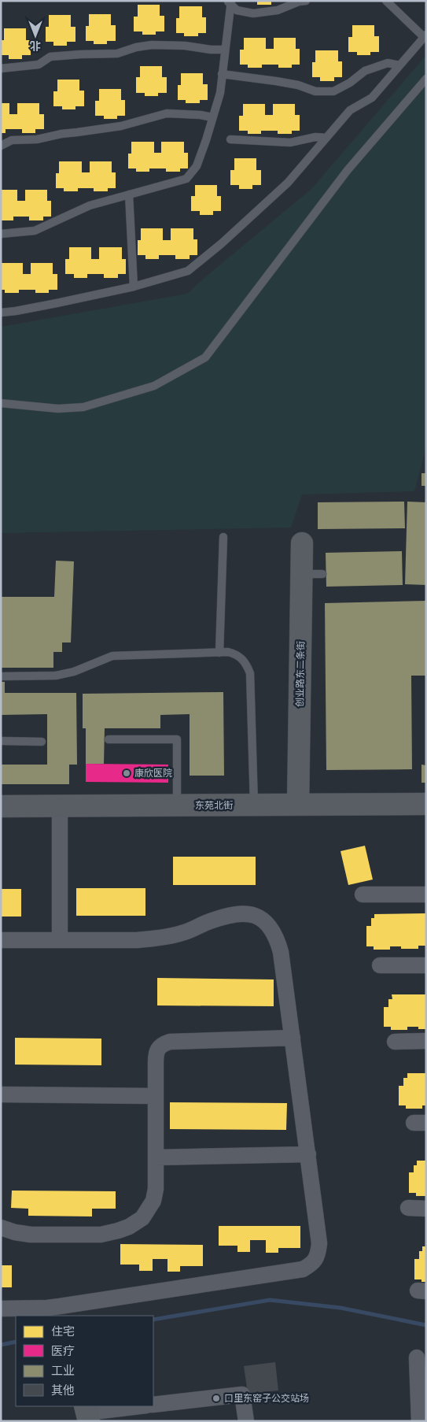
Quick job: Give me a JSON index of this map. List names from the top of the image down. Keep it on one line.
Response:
{"streets":{"main road":["创业路东二条街","东苑北街"]},"crossings":[["创业路东二条街","东苑北街"]],"places":["康欣医院","口里东窑子公交站场"],"legend":["住宅","医疗","工业","其他"],"north":"bottom"}
